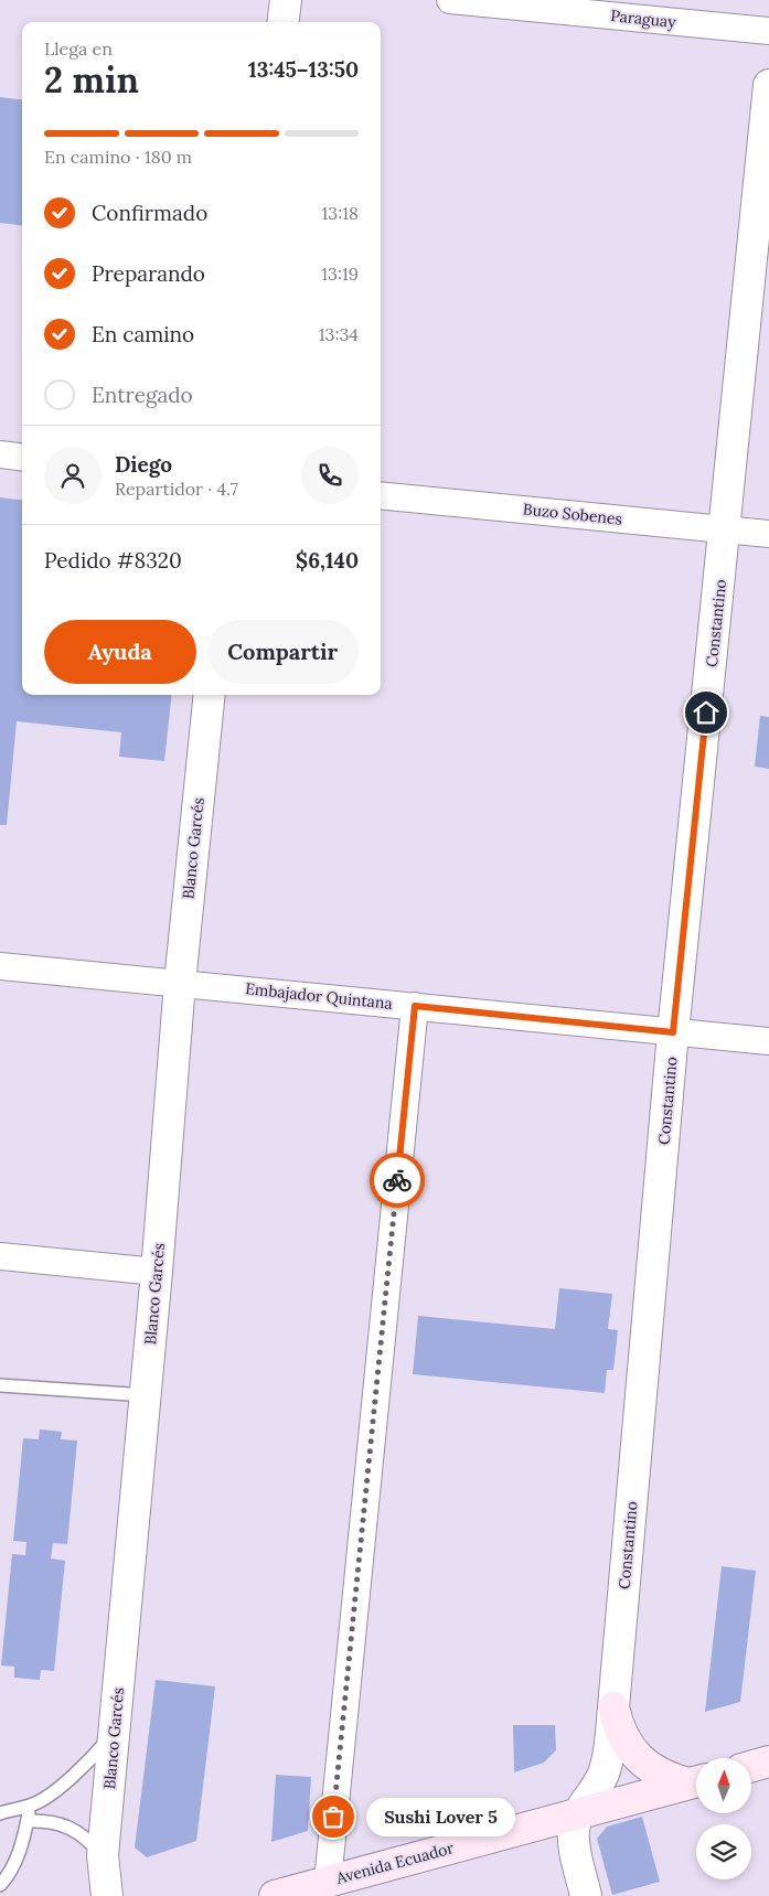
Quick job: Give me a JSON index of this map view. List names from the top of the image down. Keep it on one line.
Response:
{"streets":{"main road":["Avenida Ecuador"],"street":["Paraguay","Buzo Sobenes","Constantino","Blanco Garcés","Embajador Quintana"]},"crossings":[["Buzo Sobenes","Constantino"],["Constantino","Embajador Quintana"],["Constantino","Avenida Ecuador"],["Blanco Garcés","Embajador Quintana"]],"places":["Sushi Lover 5"],"north":"top","page":{"heading":["2 min","Llega en","13:45–13:50"],"panel":["Diego","Repartidor · 4.7","Pedido #8320","$6,140"],"bar":"En camino · 180 m","list":[["Confirmado","13:18"],["Preparando","13:19"],["En camino","13:34"],"Entregado"],"buttons":["Ayuda","Compartir"],"bubble":"Sushi Lover 5"}}
